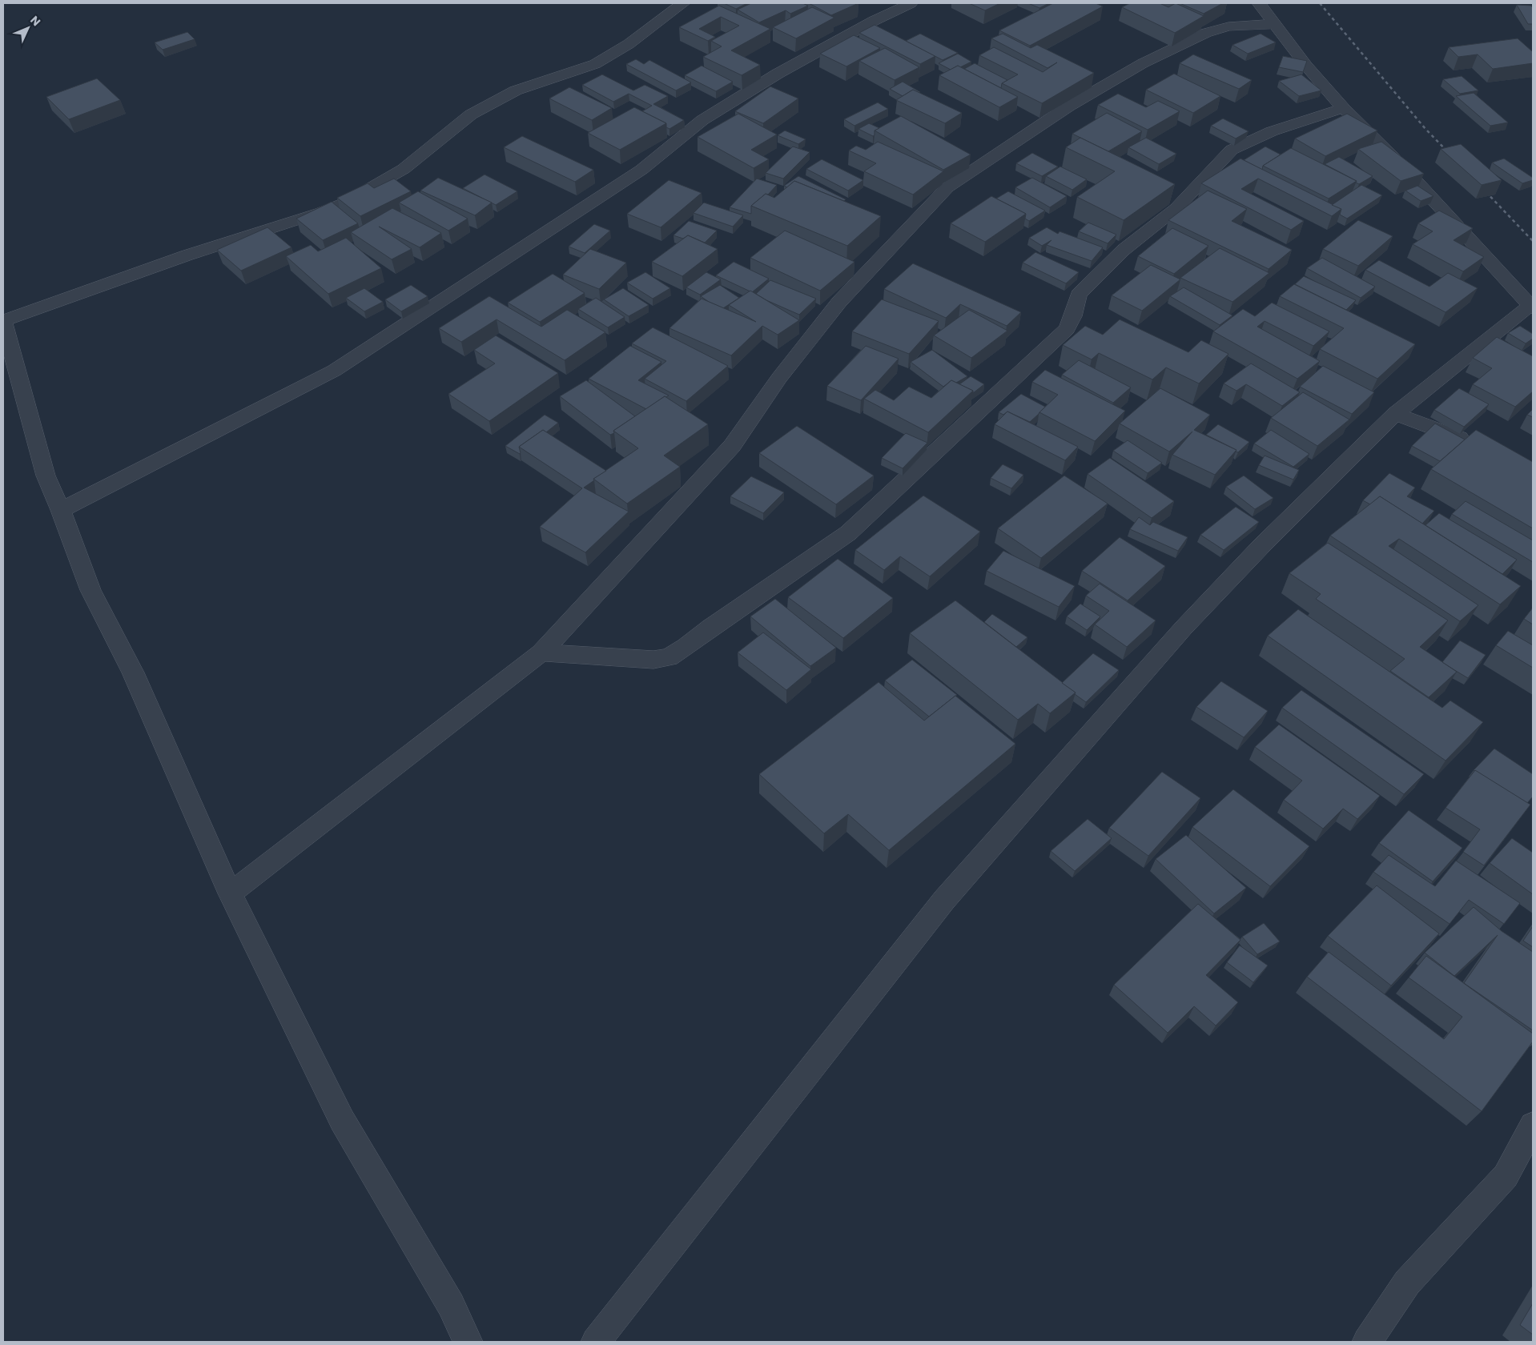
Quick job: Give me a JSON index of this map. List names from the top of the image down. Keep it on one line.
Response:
{"north":"top right"}
